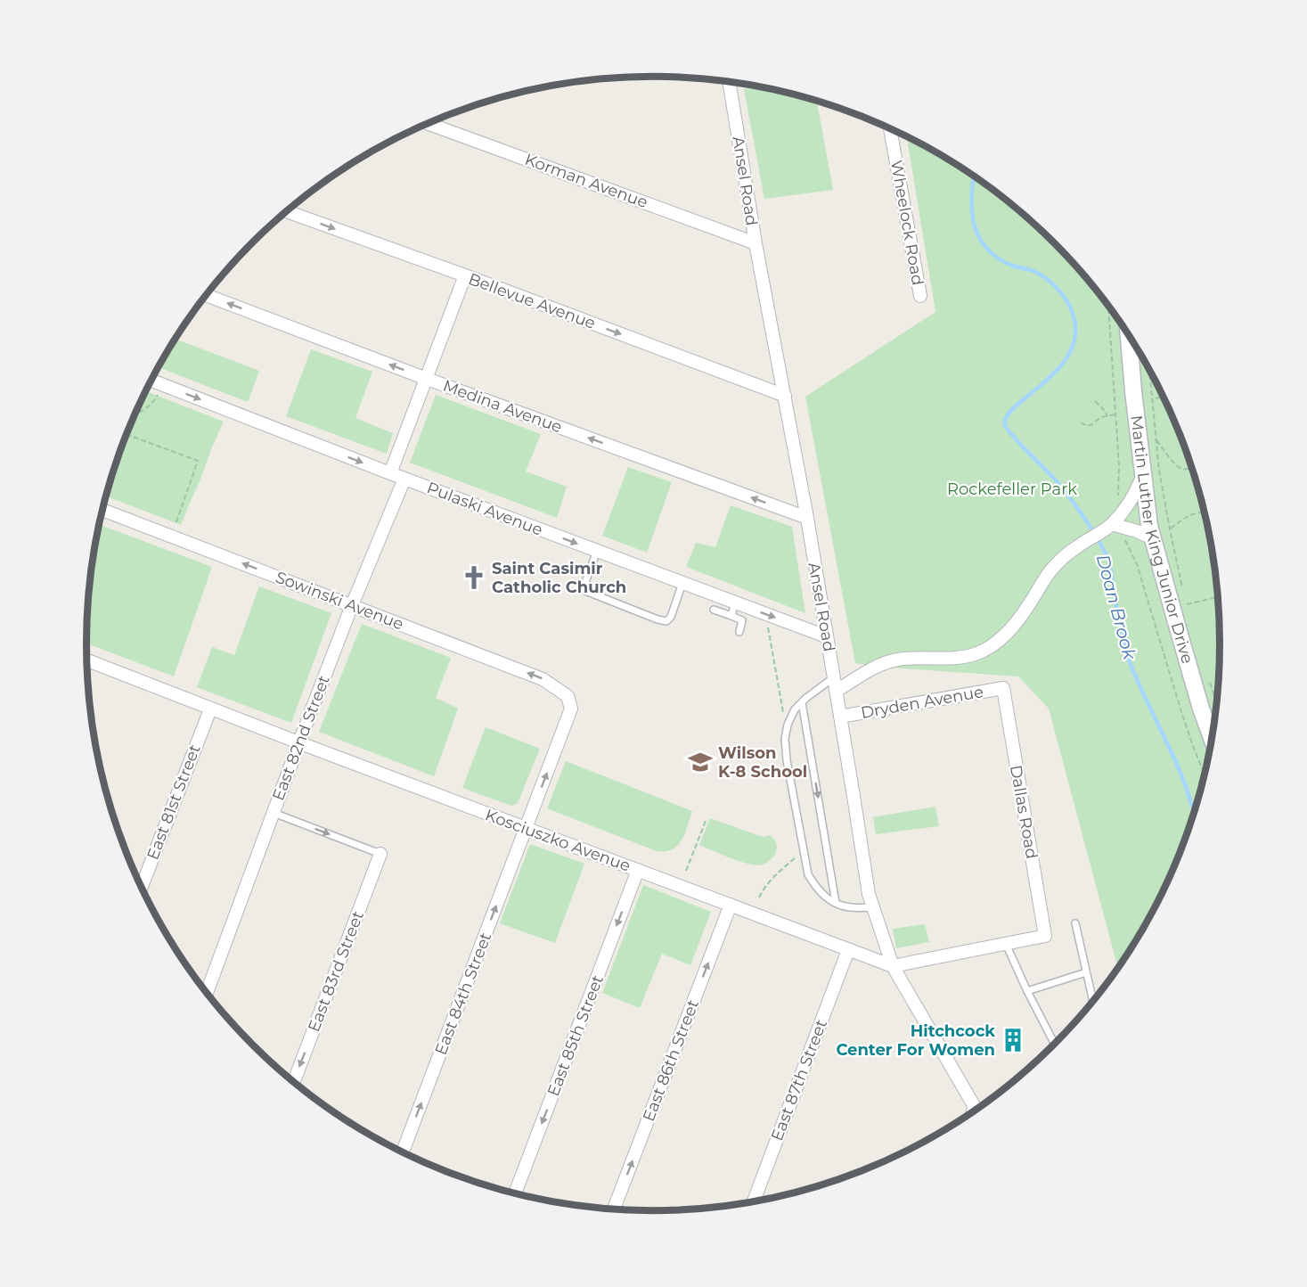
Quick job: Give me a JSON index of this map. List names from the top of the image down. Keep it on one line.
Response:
{"streets":{"main road":["Martin Luther King Junior Drive"],"street":["Korman Avenue","Ansel Road","Wheelock Road","Bellevue Avenue","Medina Avenue","Pulaski Avenue","Sowinski Avenue","Dryden Avenue","East 82nd Street","East 81st Street","Dallas Road","Kosciuszko Avenue","East 83rd Street","East 84th Street","East 85th Street","East 86th Street","East 87th Street"]},"crossings":[["Korman Avenue","Ansel Road"],["Ansel Road","Bellevue Avenue"],["Ansel Road","Medina Avenue"],["Ansel Road","Pulaski Avenue"],["Ansel Road","Dryden Avenue"],["Ansel Road","Kosciuszko Avenue"],["Pulaski Avenue","East 82nd Street"],["Sowinski Avenue","East 82nd Street"],["Sowinski Avenue","East 84th Street"],["Dryden Avenue","Dallas Road"],["East 82nd Street","Kosciuszko Avenue"],["East 81st Street","Kosciuszko Avenue"],["Kosciuszko Avenue","East 84th Street"],["Kosciuszko Avenue","East 85th Street"],["Kosciuszko Avenue","East 86th Street"],["Kosciuszko Avenue","East 87th Street"]],"one_way":["Bellevue Avenue","Medina Avenue","Pulaski Avenue","Sowinski Avenue","East 83rd Street","East 84th Street","East 85th Street","East 86th Street"],"water":["Doan Brook"],"parks":["Rockefeller Park"],"places":{"church":["Saint Casimir Catholic Church"],"school or university":["Wilson K-8 School"],"building":["Hitchcock Center For Women"]}}
